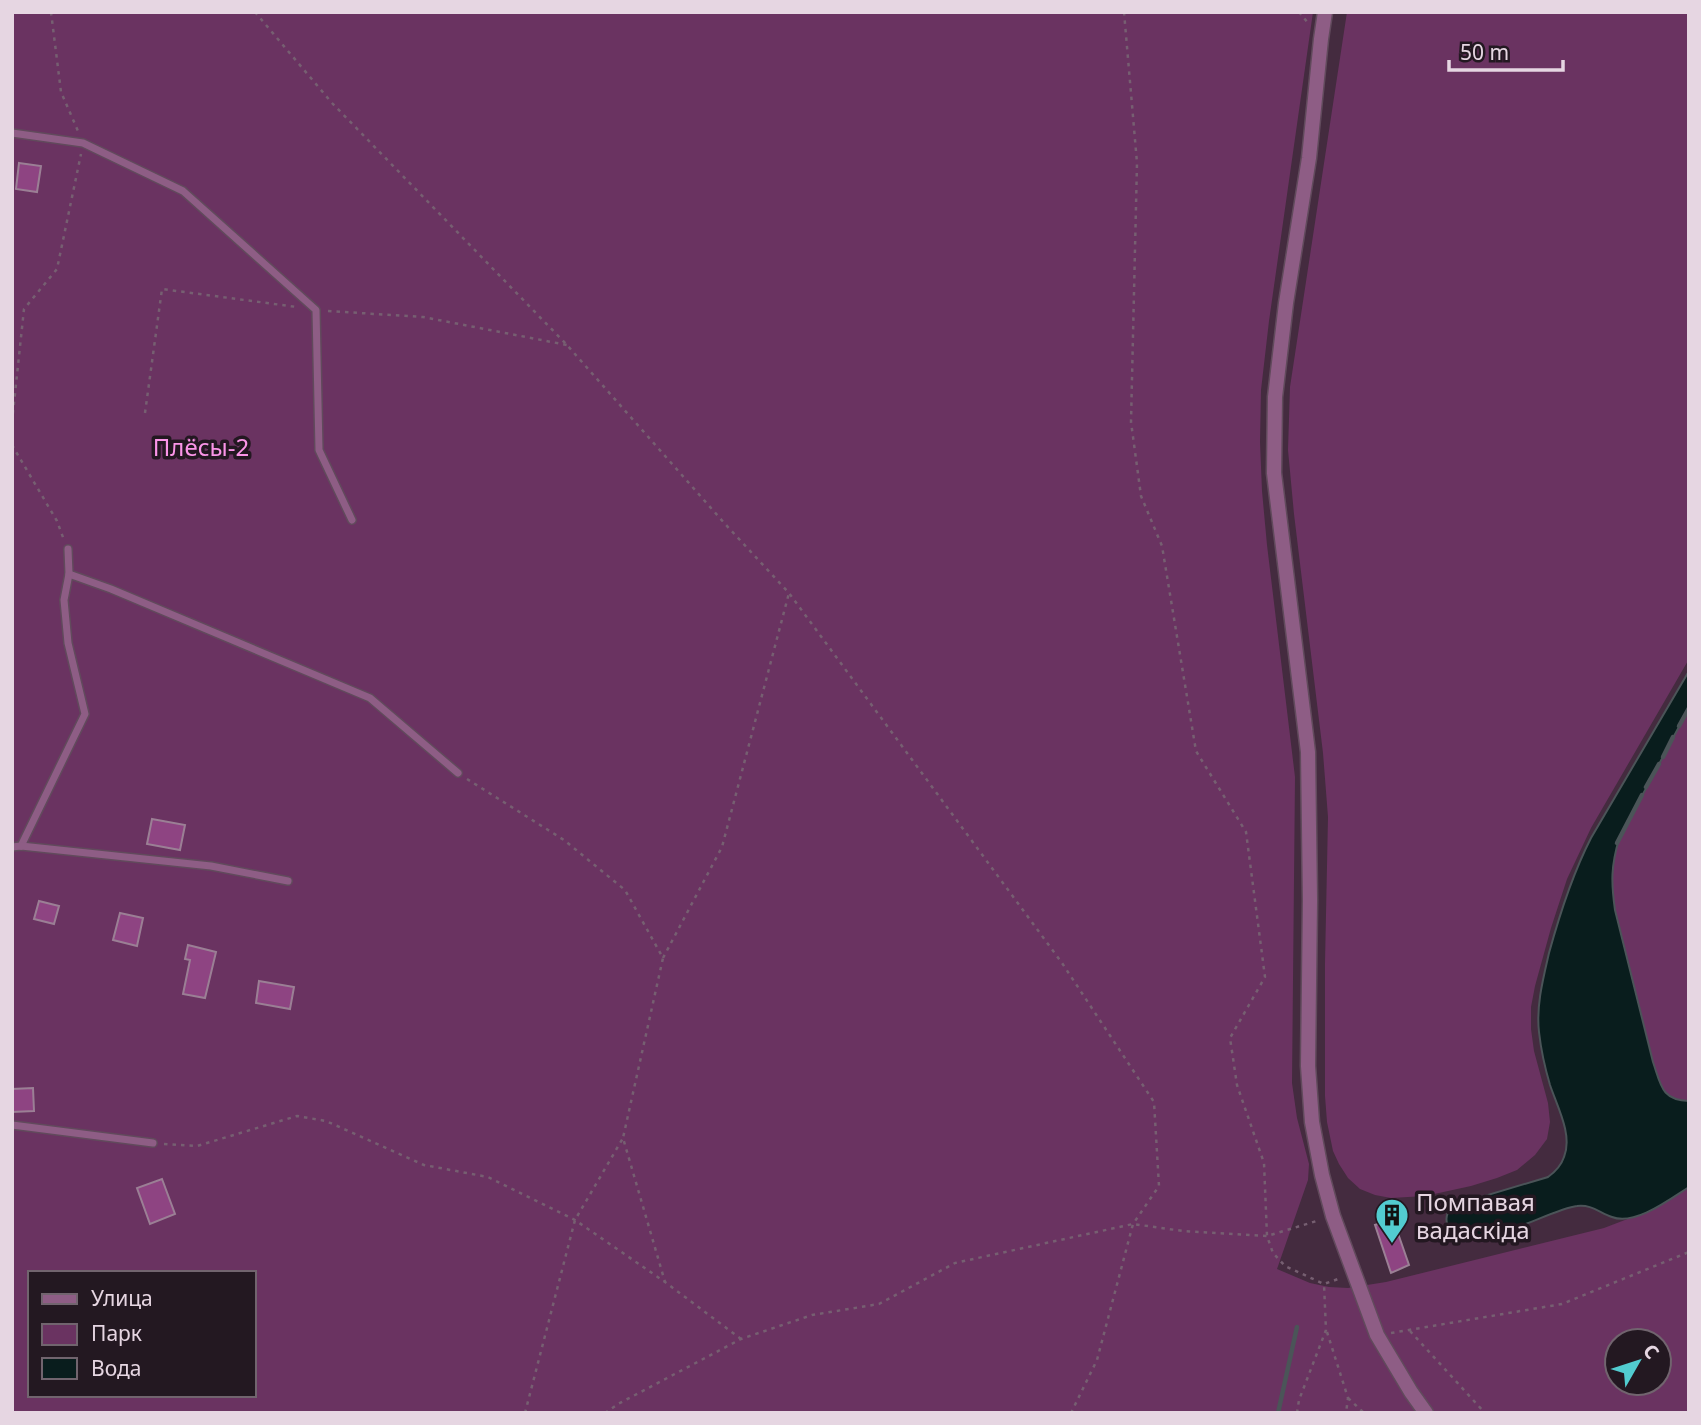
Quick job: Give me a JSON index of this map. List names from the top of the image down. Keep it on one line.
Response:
{"parks":["Плёсы-2"],"places":{"building":["Помпавая вадаскіда"]},"legend":["Улица","Парк","Вода"],"scale_bar":"50 m","north":"top right"}
